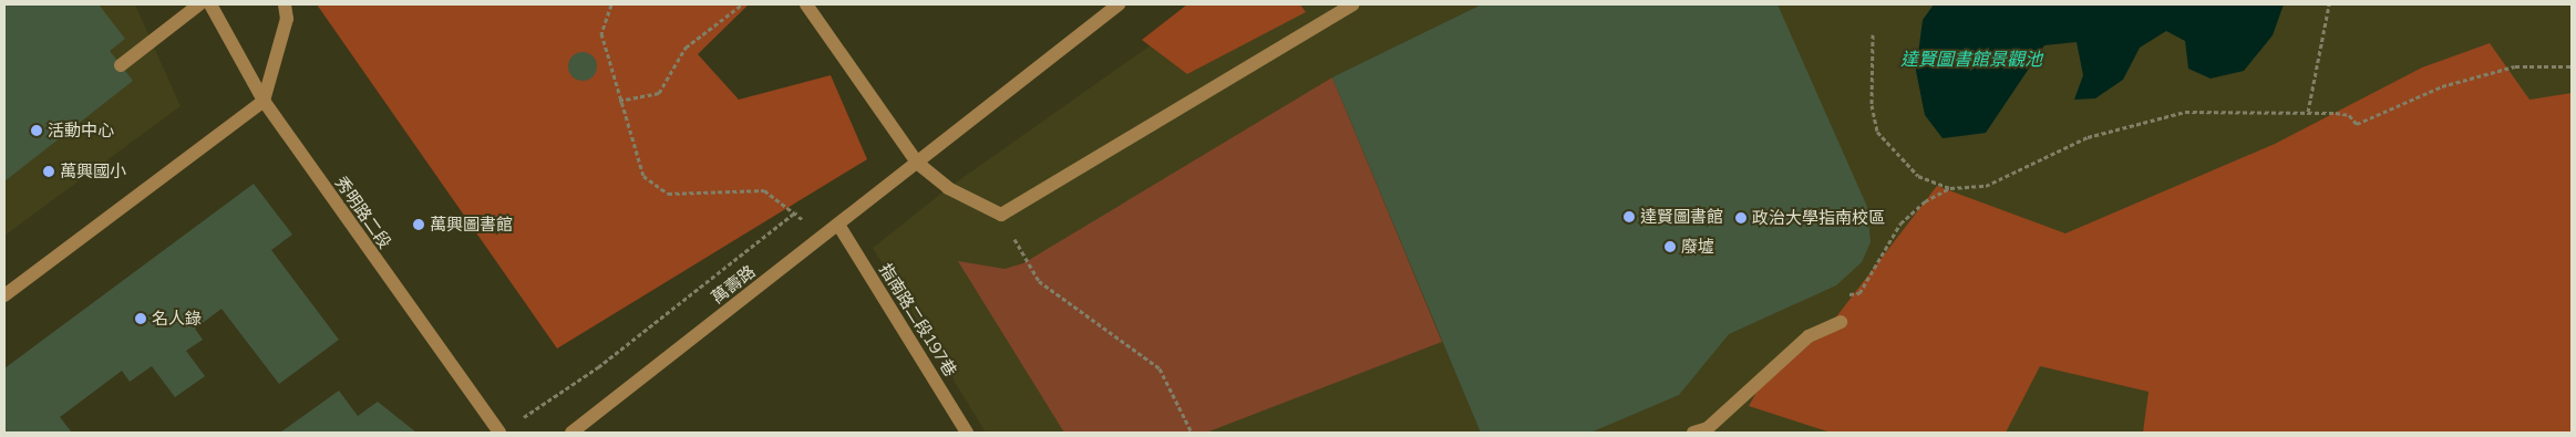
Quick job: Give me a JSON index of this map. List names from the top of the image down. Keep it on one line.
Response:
{"streets":{"street":["秀明路二段","萬壽路","指南路二段197巷"]},"crossings":[["萬壽路","指南路二段197巷"]],"water":["達賢圖書館景觀池"],"places":["活動中心","萬興國小","達賢圖書館","政治大學指南校區","萬興圖書館","廢墟","名人錄"]}
